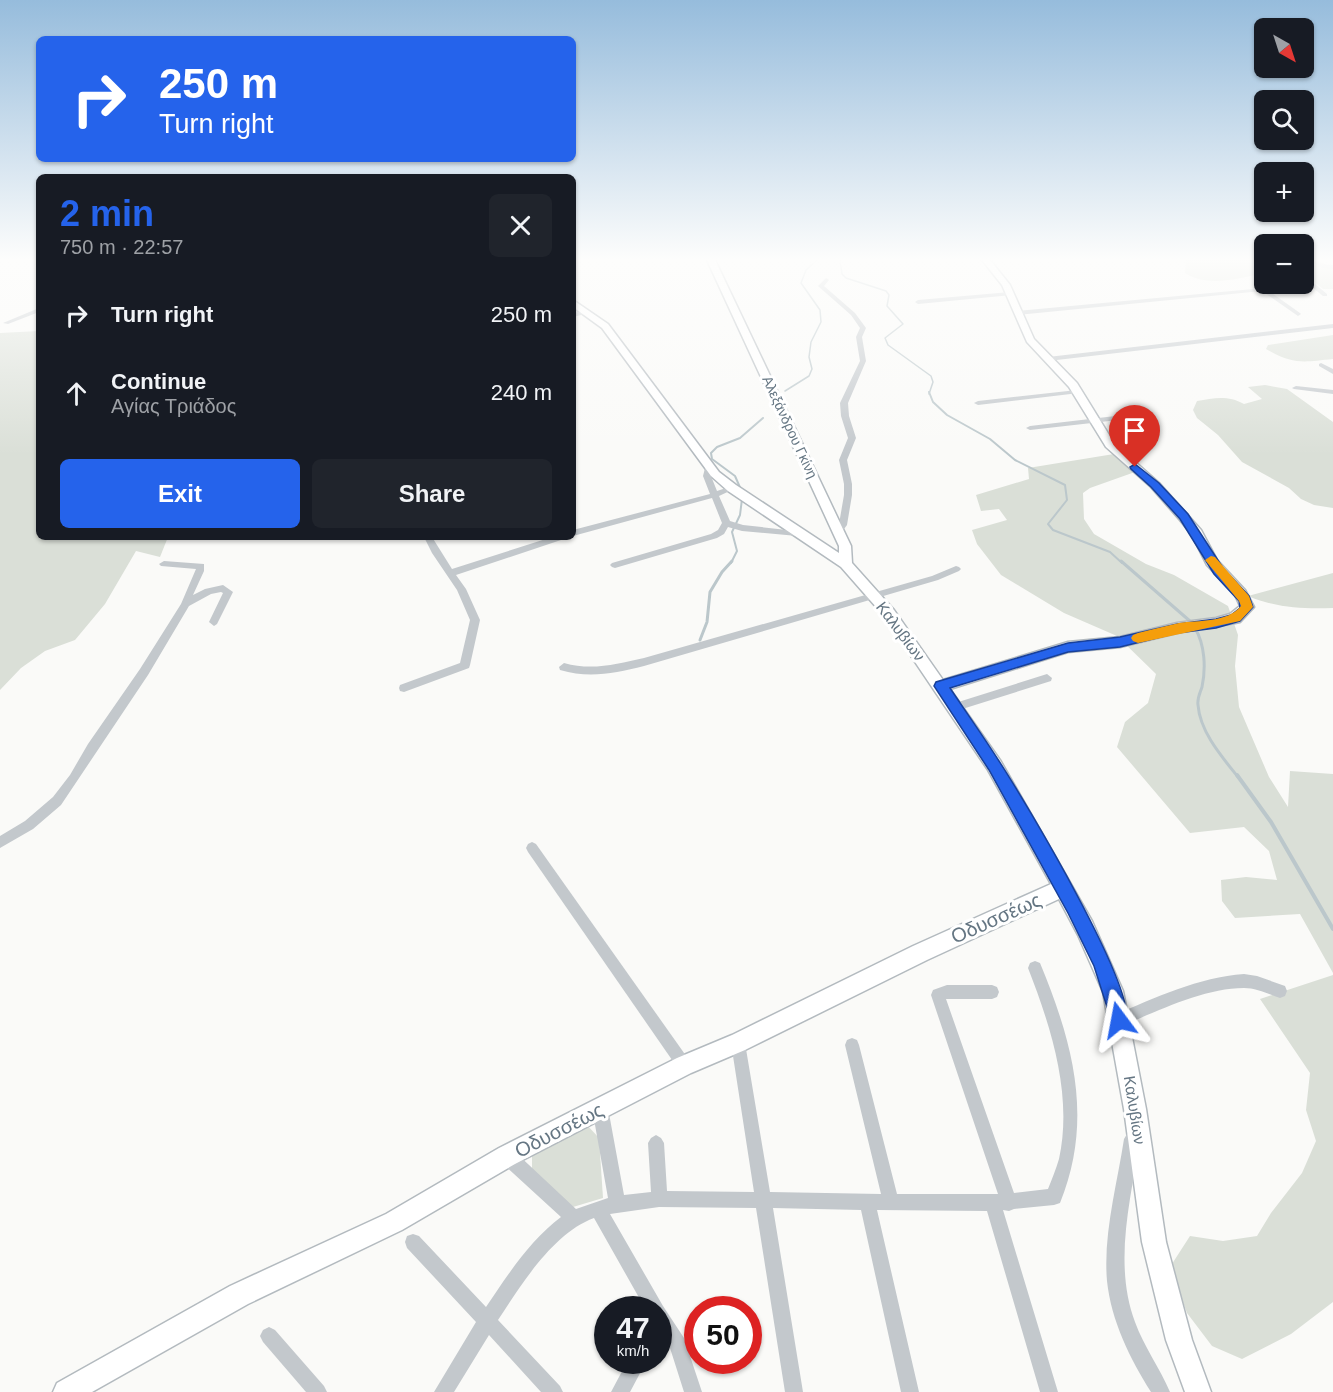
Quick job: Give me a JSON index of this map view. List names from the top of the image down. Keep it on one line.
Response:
{"streets":{"street":["Αλεξάνδρου Γκίνη","Καλυβίων","Οδυσσέως"]},"crossings":[["Αλεξάνδρου Γκίνη","Καλυβίων"],["Καλυβίων","Οδυσσέως"]],"north":"bottom right","page":{"map_buttons":["+","−"],"turn":["250 m","Turn right"],"heading":["2 min","750 m · 22:57"],"list":[{"name":"Turn right","value":"250 m"},{"name":"Continue","note":"Αγίας Τριάδος","value":"240 m"}],"buttons":["Exit","Share"],"speed":"47 km/h","limit":"50"}}
